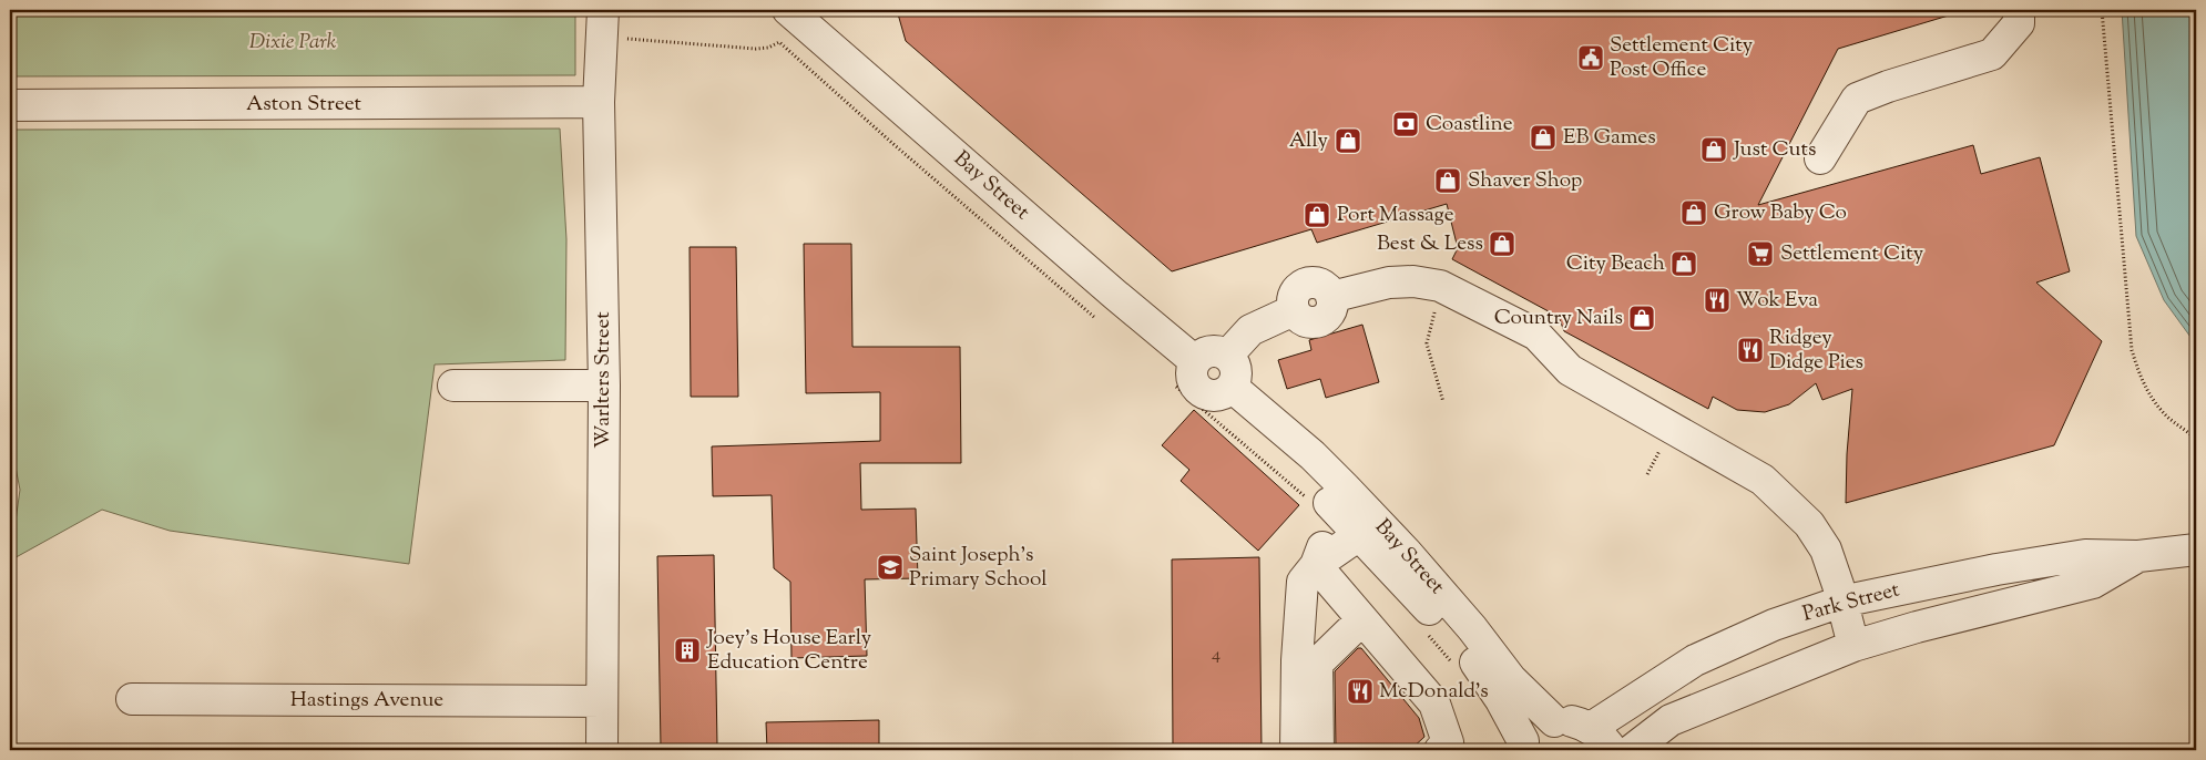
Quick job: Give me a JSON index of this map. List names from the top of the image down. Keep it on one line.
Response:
{"streets":{"street":["Aston Street","Bay Street","Warlters Street","Park Street","Hastings Avenue"]},"crossings":[["Aston Street","Warlters Street"],["Warlters Street","Hastings Avenue"]],"parks":["Dixie Park"],"places":{"public building":["Settlement City Post Office"],"bank":["Coastline"],"shop":["EB Games","Ally","Just Cuts","Shaver Shop","Grow Baby Co","Port Massage","Best & Less","City Beach","Country Nails"],"supermarket":["Settlement City"],"restaurant":["Wok Eva","Ridgey Didge Pies","McDonald's"],"school or university":["Saint Joseph's Primary School"],"building":["Joey's House Early Education Centre"]},"house_numbers":["4"]}
